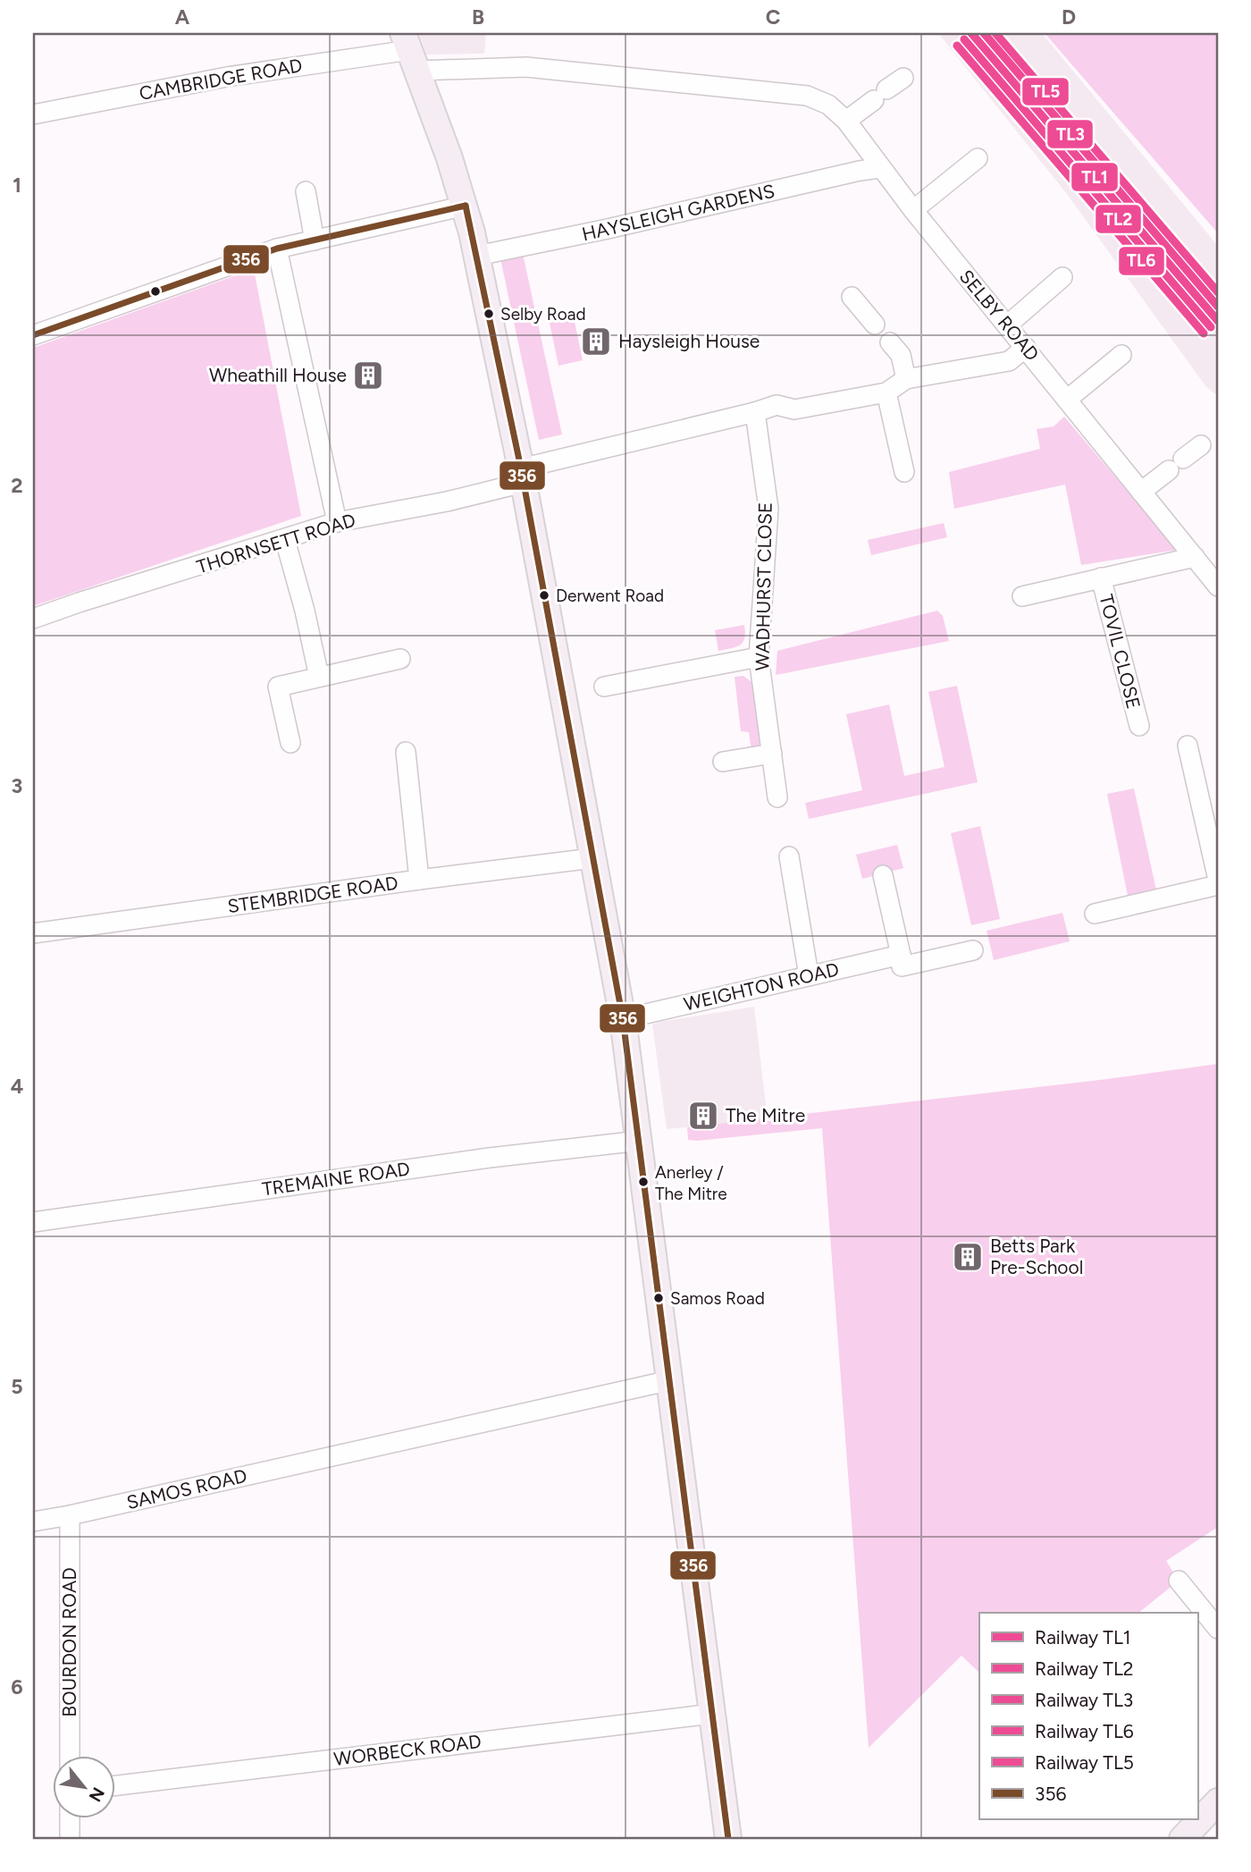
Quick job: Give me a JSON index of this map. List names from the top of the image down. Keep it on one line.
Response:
{"streets":{"street":["CAMBRIDGE ROAD","HAYSLEIGH GARDENS","SELBY ROAD","THORNSETT ROAD","WADHURST CLOSE","TOVIL CLOSE","STEMBRIDGE ROAD","WEIGHTON ROAD","TREMAINE ROAD","SAMOS ROAD","BOURDON ROAD","WORBECK ROAD"]},"crossings":[["CAMBRIDGE ROAD","SELBY ROAD"],["HAYSLEIGH GARDENS","SELBY ROAD"],["SELBY ROAD","TOVIL CLOSE"],["SAMOS ROAD","BOURDON ROAD"]],"places":{"other":["Selby Road","Derwent Road","Anerley / The Mitre","Samos Road"],"building":["Haysleigh House","Wheathill House","The Mitre","Betts Park Pre-School"]},"lines":["rail line TL1","rail line TL3","rail line TL5","rail line TL2","rail line TL6","transit line 356"],"legend":["Railway TL1","Railway TL2","Railway TL3","Railway TL6","Railway TL5","356"],"north":"bottom right","grid":{"columns":["A","B","C","D"],"rows":["1","2","3","4","5","6"]}}
